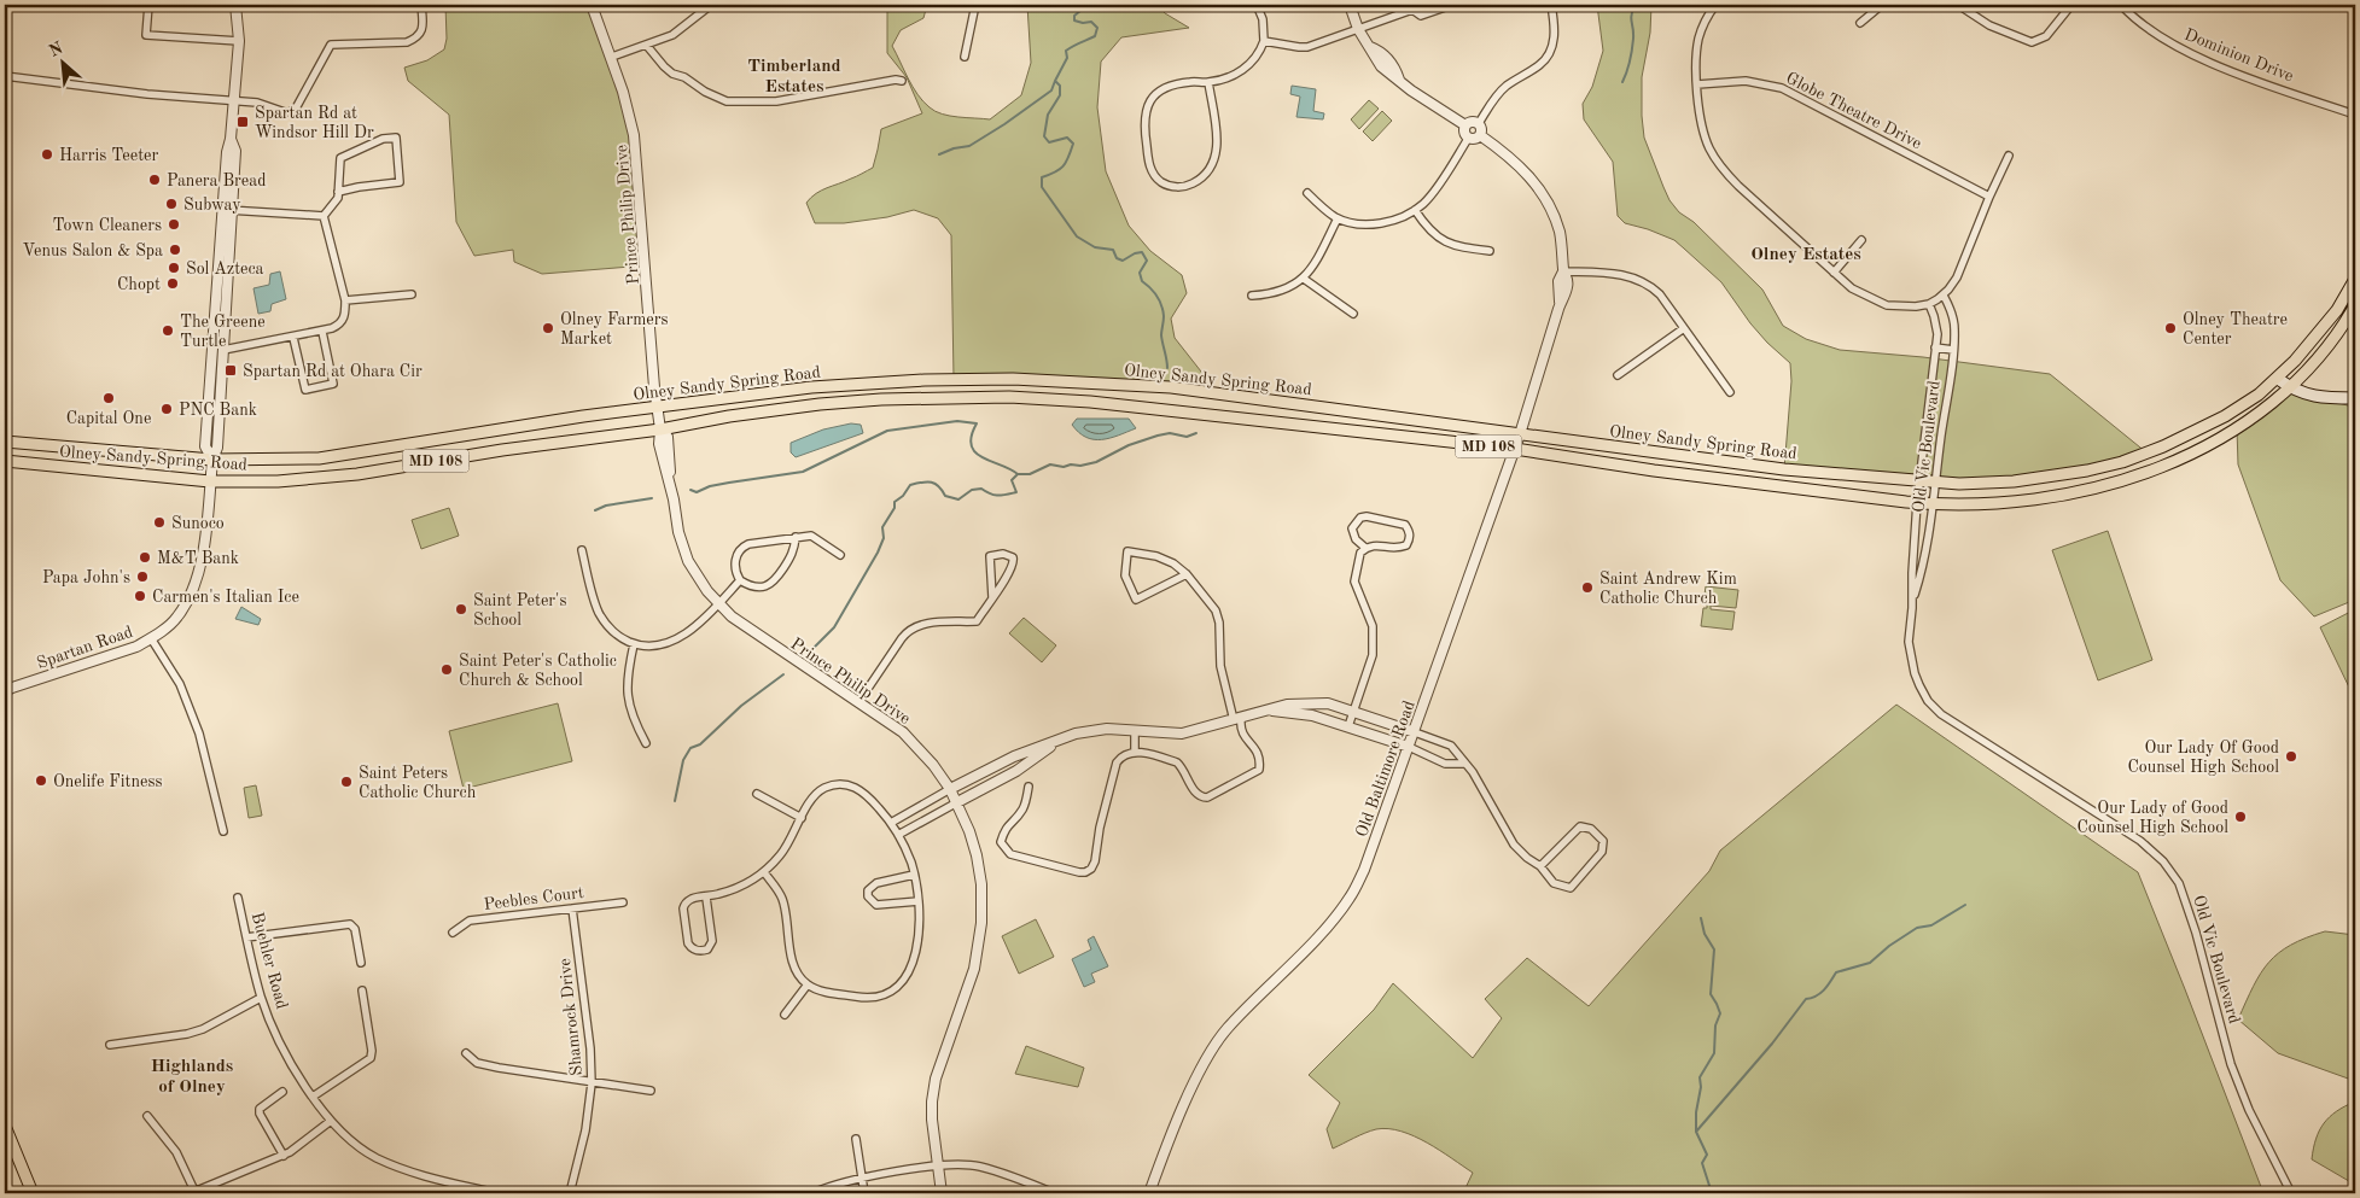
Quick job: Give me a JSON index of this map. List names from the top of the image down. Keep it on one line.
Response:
{"streets":{"main road":["Olney Sandy Spring Road","MD 108"],"street":["Dominion Drive","Globe Theatre Drive","Prince Philip Drive","Old Vic Boulevard","Spartan Road","Old Baltimore Road","Peebles Court","Buehler Road","Shamrock Drive"]},"crossings":[["Prince Philip Drive","Olney Sandy Spring Road"],["Olney Sandy Spring Road","Old Vic Boulevard"],["Olney Sandy Spring Road","Spartan Road"],["Olney Sandy Spring Road","Old Baltimore Road"],["Peebles Court","Shamrock Drive"]],"districts":["Timberland Estates","Olney Estates","Highlands of Olney"],"places":{"transit":["Spartan Rd at Windsor Hill Dr","Spartan Rd at Ohara Cir"],"other":["Harris Teeter","Panera Bread","Subway","Town Cleaners","Venus Salon & Spa","Sol Azteca","Chopt","Olney Farmers Market","Olney Theatre Center","The Greene Turtle","Capital One","PNC Bank","Sunoco","M&T Bank","Papa John's","Saint Andrew Kim Catholic Church","Carmen's Italian Ice","Saint Peter's School","Saint Peter's Catholic Church & School","Our Lady Of Good Counsel High School","Onelife Fitness","Saint Peters Catholic Church","Our Lady of Good Counsel High School"]},"north":"top left"}
